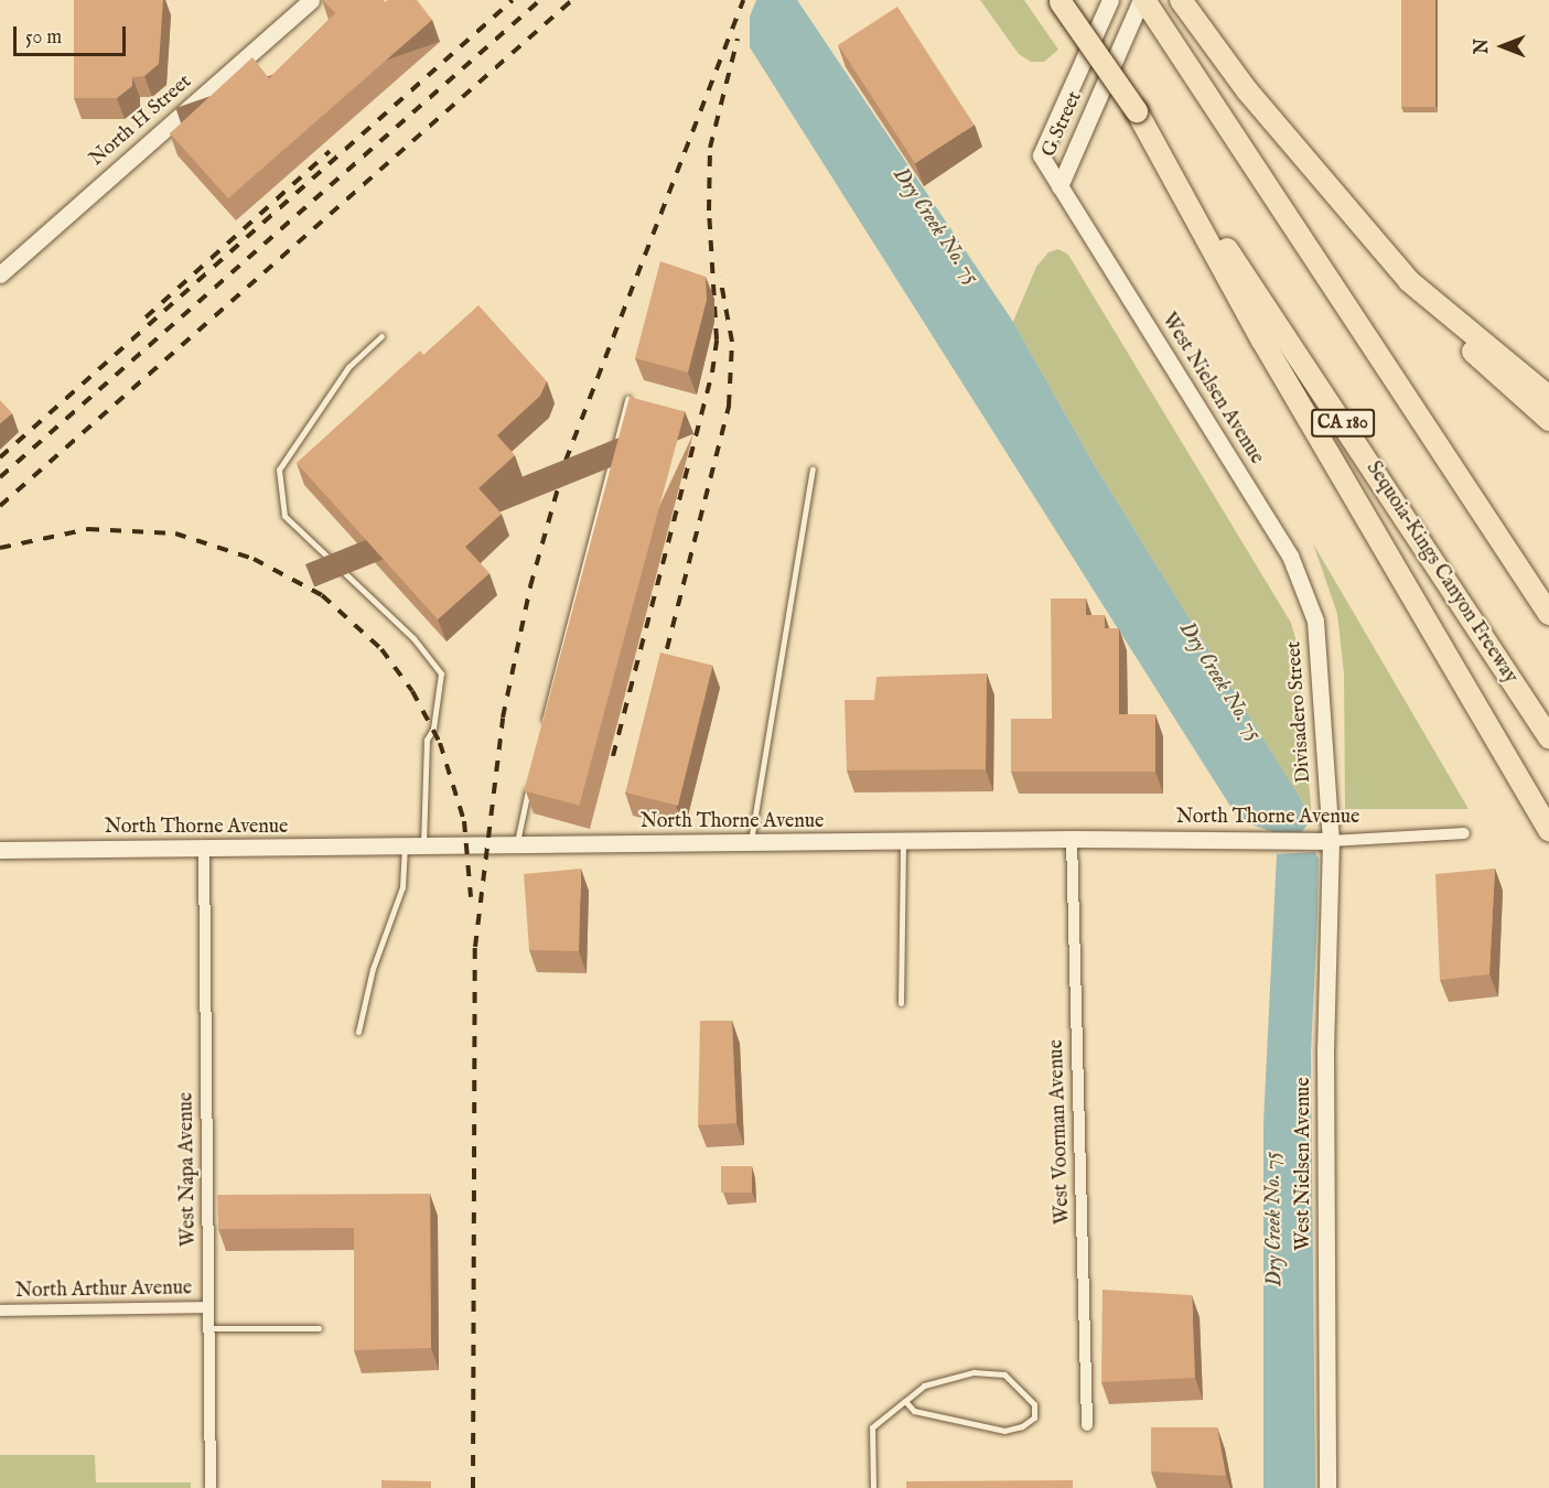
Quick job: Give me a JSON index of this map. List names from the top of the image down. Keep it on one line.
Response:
{"streets":{"highway":["CA 180","Sequoia–Kings Canyon Freeway"],"street":["North H Street","G Street","West Nielsen Avenue","Divisadero Street","North Thorne Avenue","West Voorman Avenue","West Napa Avenue","North Arthur Avenue"]},"crossings":[["G Street","West Nielsen Avenue"],["West Nielsen Avenue","Divisadero Street"],["West Nielsen Avenue","North Thorne Avenue"],["CA 180","Sequoia–Kings Canyon Freeway"],["Divisadero Street","North Thorne Avenue"],["North Thorne Avenue","West Voorman Avenue"],["North Thorne Avenue","West Napa Avenue"],["West Napa Avenue","North Arthur Avenue"]],"water":["Dry Creek No. 75"],"scale_bar":"50 m","north":"left"}
